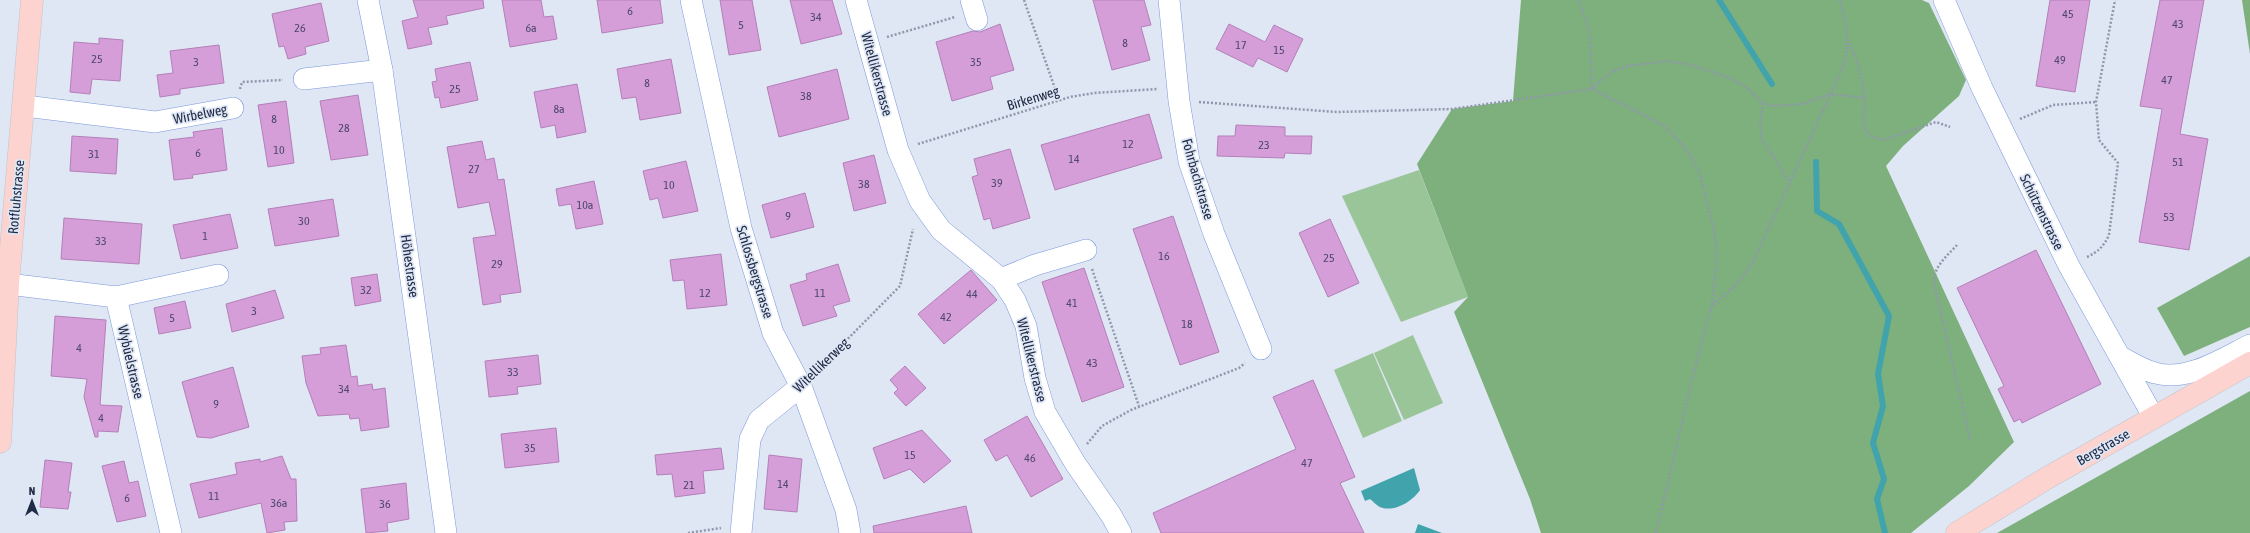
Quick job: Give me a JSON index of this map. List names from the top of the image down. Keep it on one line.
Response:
{"streets":{"main road":["Rotfluhstrasse","Bergstrasse"],"street":["Witellikerstrasse","Wirbelweg","Fohrbachstrasse","Schützenstrasse","Höhestrasse","Schlossbergstrasse","Wybüelstrasse","Witellikerweg"],"path":["Birkenweg"]},"crossings":[["Witellikerstrasse","Birkenweg"],["Witellikerstrasse","Witellikerweg"],["Birkenweg","Fohrbachstrasse"],["Wirbelweg","Rotfluhstrasse"],["Schützenstrasse","Bergstrasse"],["Schlossbergstrasse","Witellikerweg"]],"house_numbers":["6","45","34","43","5","26","6a","8","17","15","25","49","3","35","47","8","25","38","8a","8","28","12","23","10","6","31","14","51","27","39","38","10","10a","9","53","30","1","33","16","25","29","32","12","11","44","41","3","42","5","18","4","43","33","34","9","4","35","15","46","47","14","21","11","6","36a","36"],"north":"top"}
